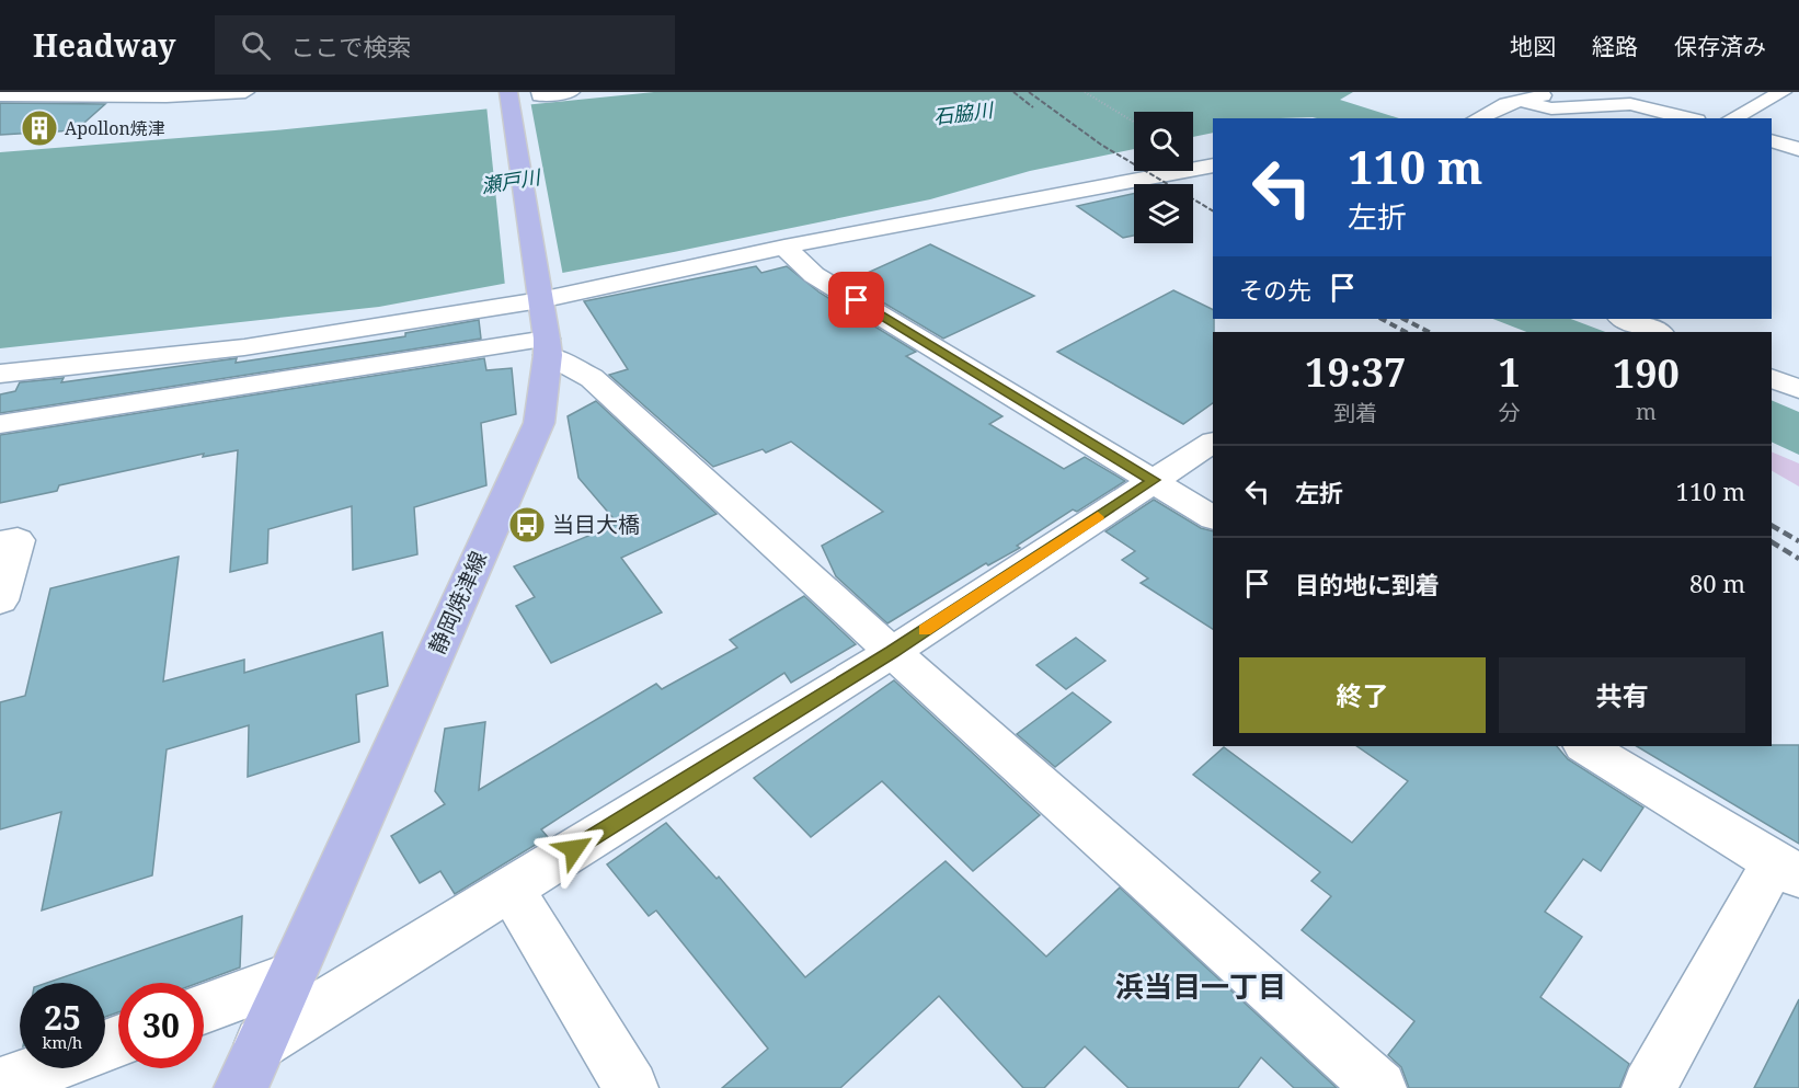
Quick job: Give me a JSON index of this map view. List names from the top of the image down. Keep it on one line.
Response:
{"streets":{"main road":["静岡焼津線"]},"districts":["浜当目一丁目"],"water":["石脇川","瀬戸川"],"places":{"building":["Apollon焼津"],"bus stop":["当目大橋"]},"page":{"header":"Headway","search":"ここで検索","nav":["地図","経路","保存済み"],"turn":["110 m","左折"],"then":"その先","eta":["19:37","到着","1","分","190","m"],"list":[{"name":"左折","value":"110 m"},{"name":"目的地に到着","value":"80 m"}],"buttons":["終了","共有"],"speed":"25 km/h","limit":"30"}}
